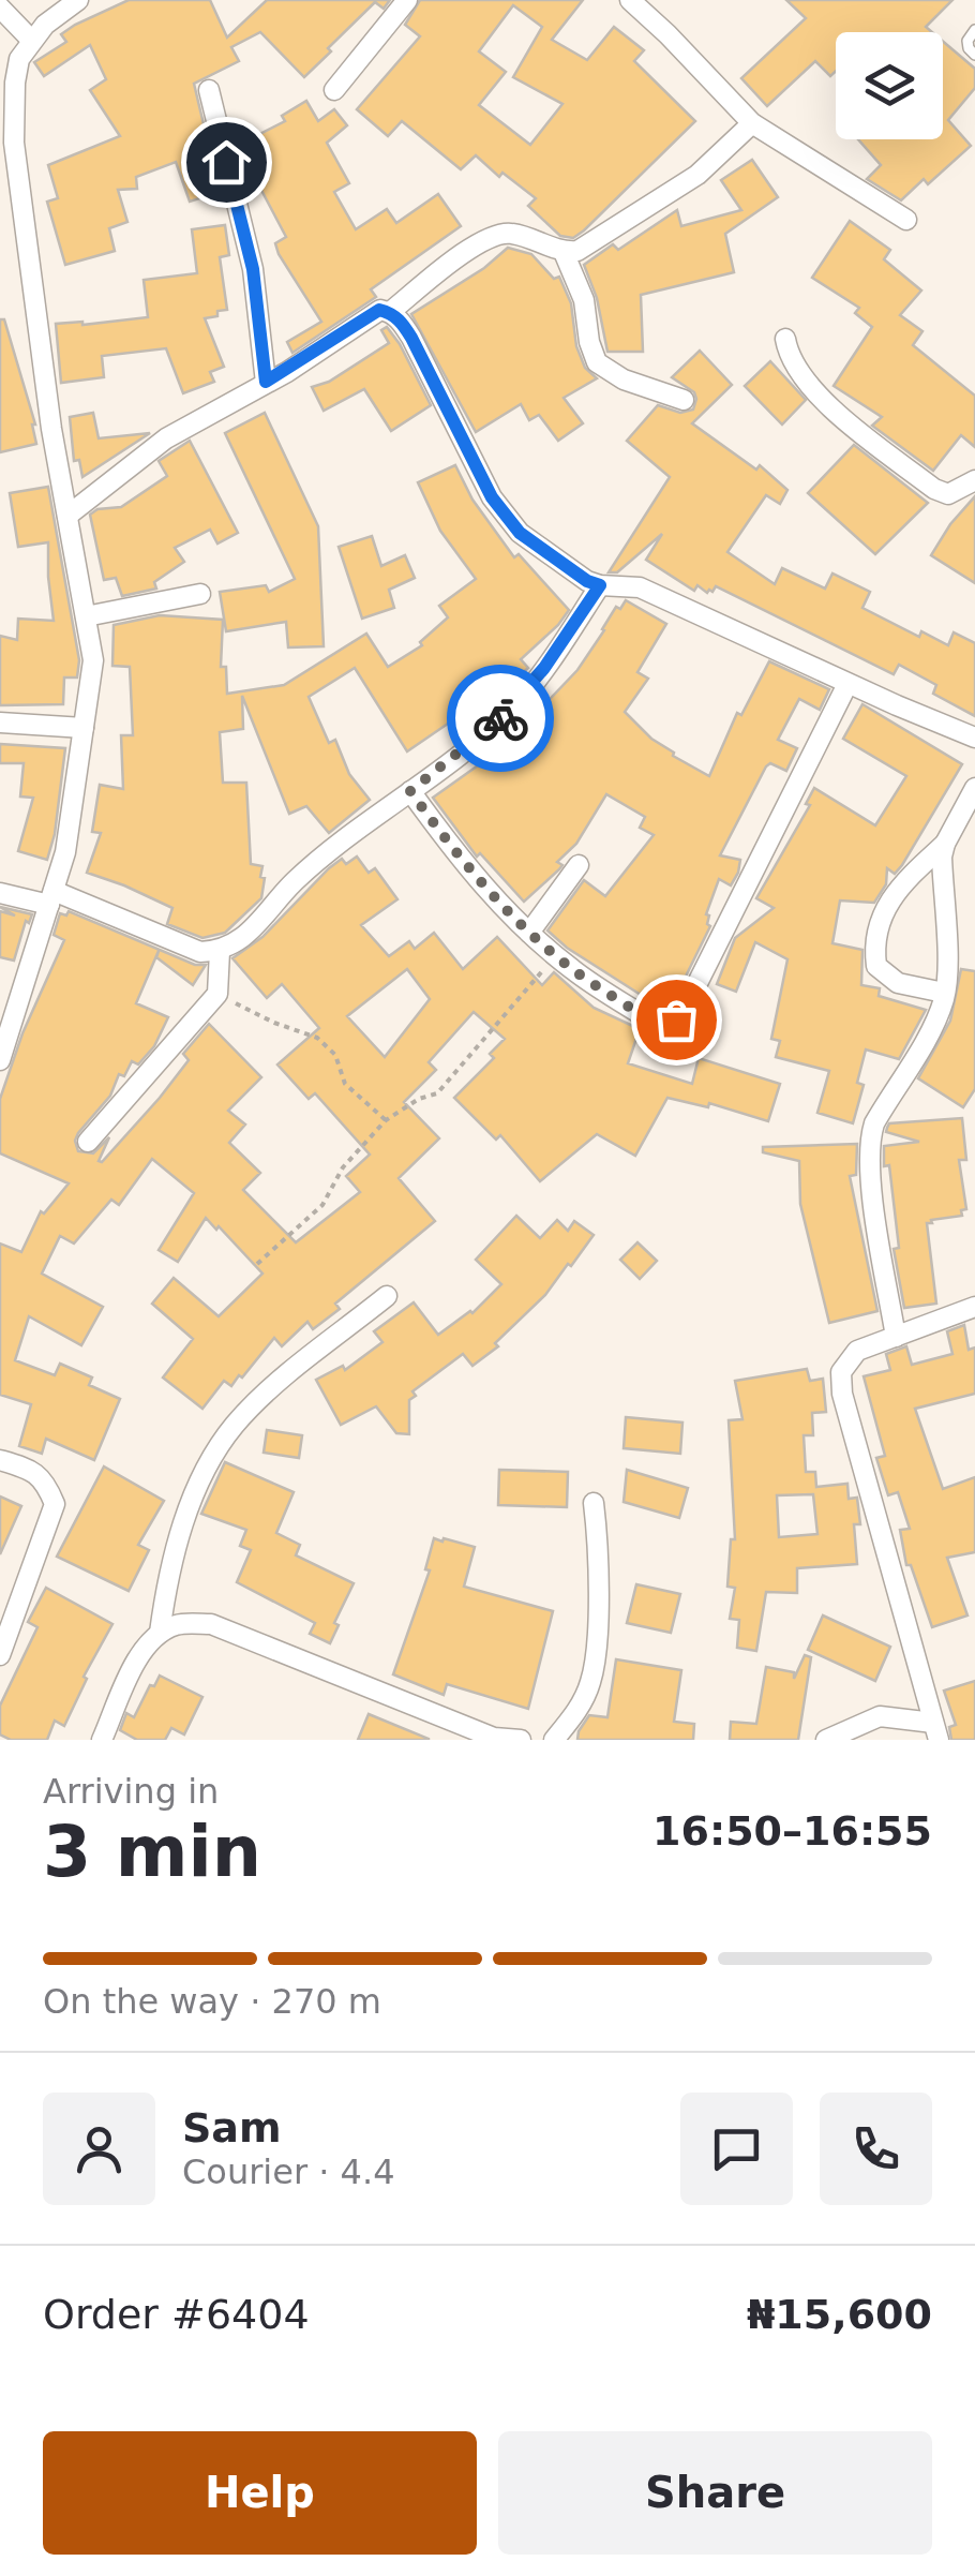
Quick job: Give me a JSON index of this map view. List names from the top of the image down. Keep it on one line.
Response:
{"page":{"heading":["3 min","Arriving in","16:50–16:55"],"panel":["Sam","Courier · 4.4","Order #6404","₦15,600"],"bar":"On the way · 270 m","buttons":["Help","Share"]}}
